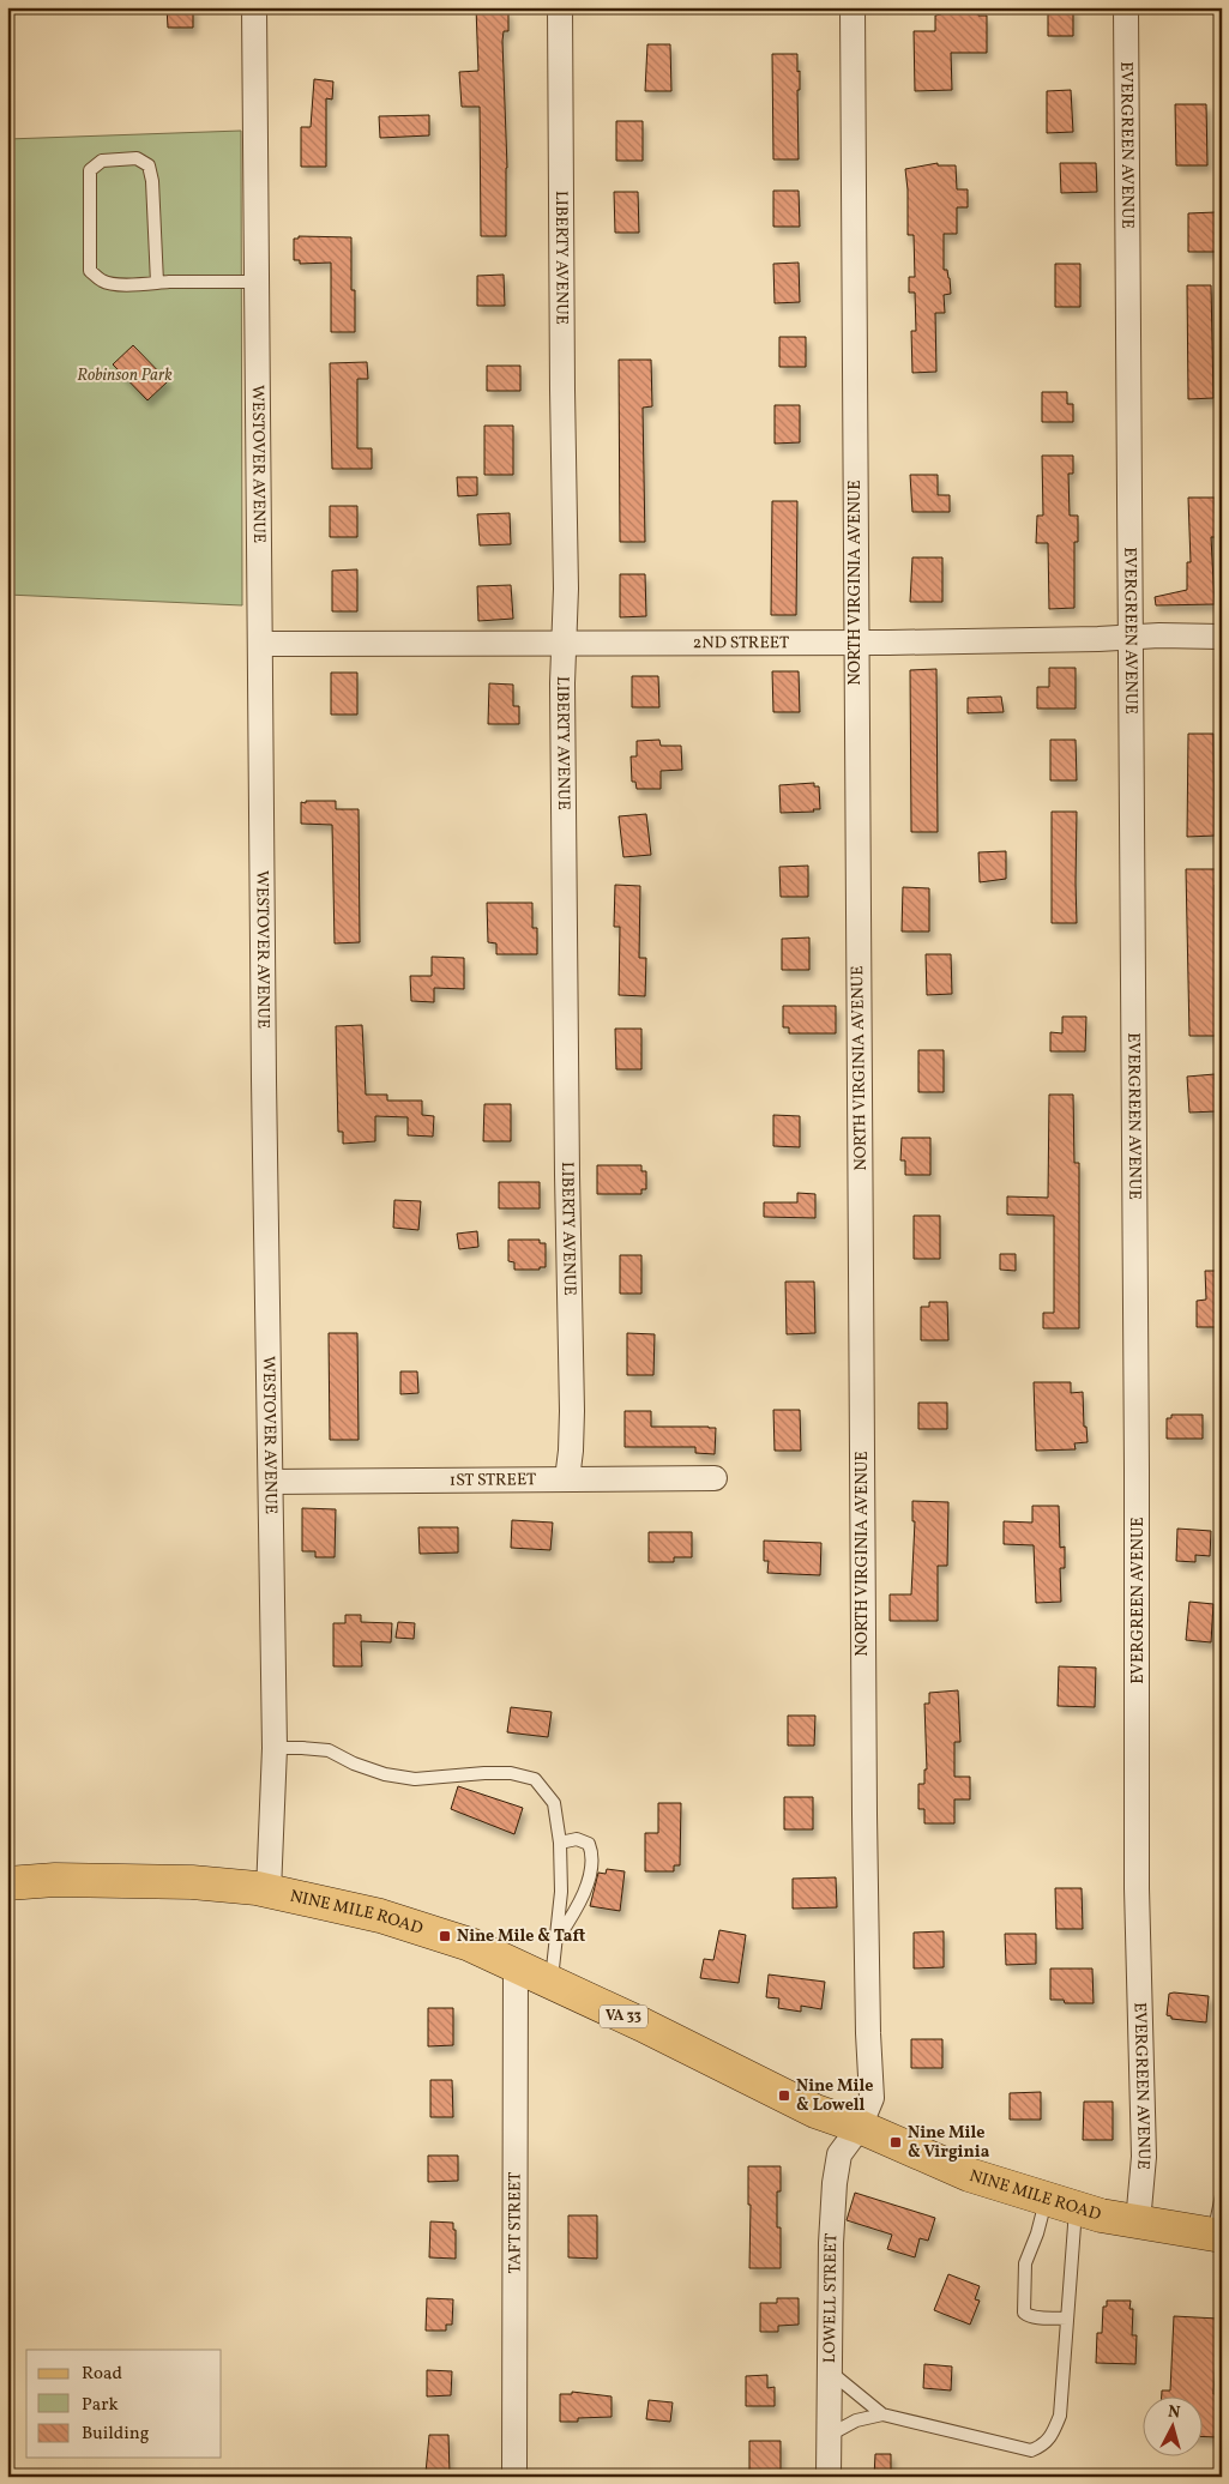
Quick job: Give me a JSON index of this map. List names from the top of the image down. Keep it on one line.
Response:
{"streets":{"main road":["NINE MILE ROAD","VA 33"],"street":["EVERGREEN AVENUE","LIBERTY AVENUE","WESTOVER AVENUE","NORTH VIRGINIA AVENUE","2ND STREET","1ST STREET","TAFT STREET","LOWELL STREET"]},"crossings":[["EVERGREEN AVENUE","2ND STREET"],["EVERGREEN AVENUE","NINE MILE ROAD"],["LIBERTY AVENUE","2ND STREET"],["LIBERTY AVENUE","1ST STREET"],["WESTOVER AVENUE","2ND STREET"],["WESTOVER AVENUE","1ST STREET"],["WESTOVER AVENUE","NINE MILE ROAD"],["NORTH VIRGINIA AVENUE","2ND STREET"],["NORTH VIRGINIA AVENUE","NINE MILE ROAD"],["NORTH VIRGINIA AVENUE","LOWELL STREET"],["NINE MILE ROAD","TAFT STREET"],["NINE MILE ROAD","LOWELL STREET"]],"parks":["Robinson Park"],"places":{"transit":["Nine Mile & Taft","Nine Mile & Lowell","Nine Mile & Virginia"]},"legend":["Road","Park","Building"],"north":"top"}
